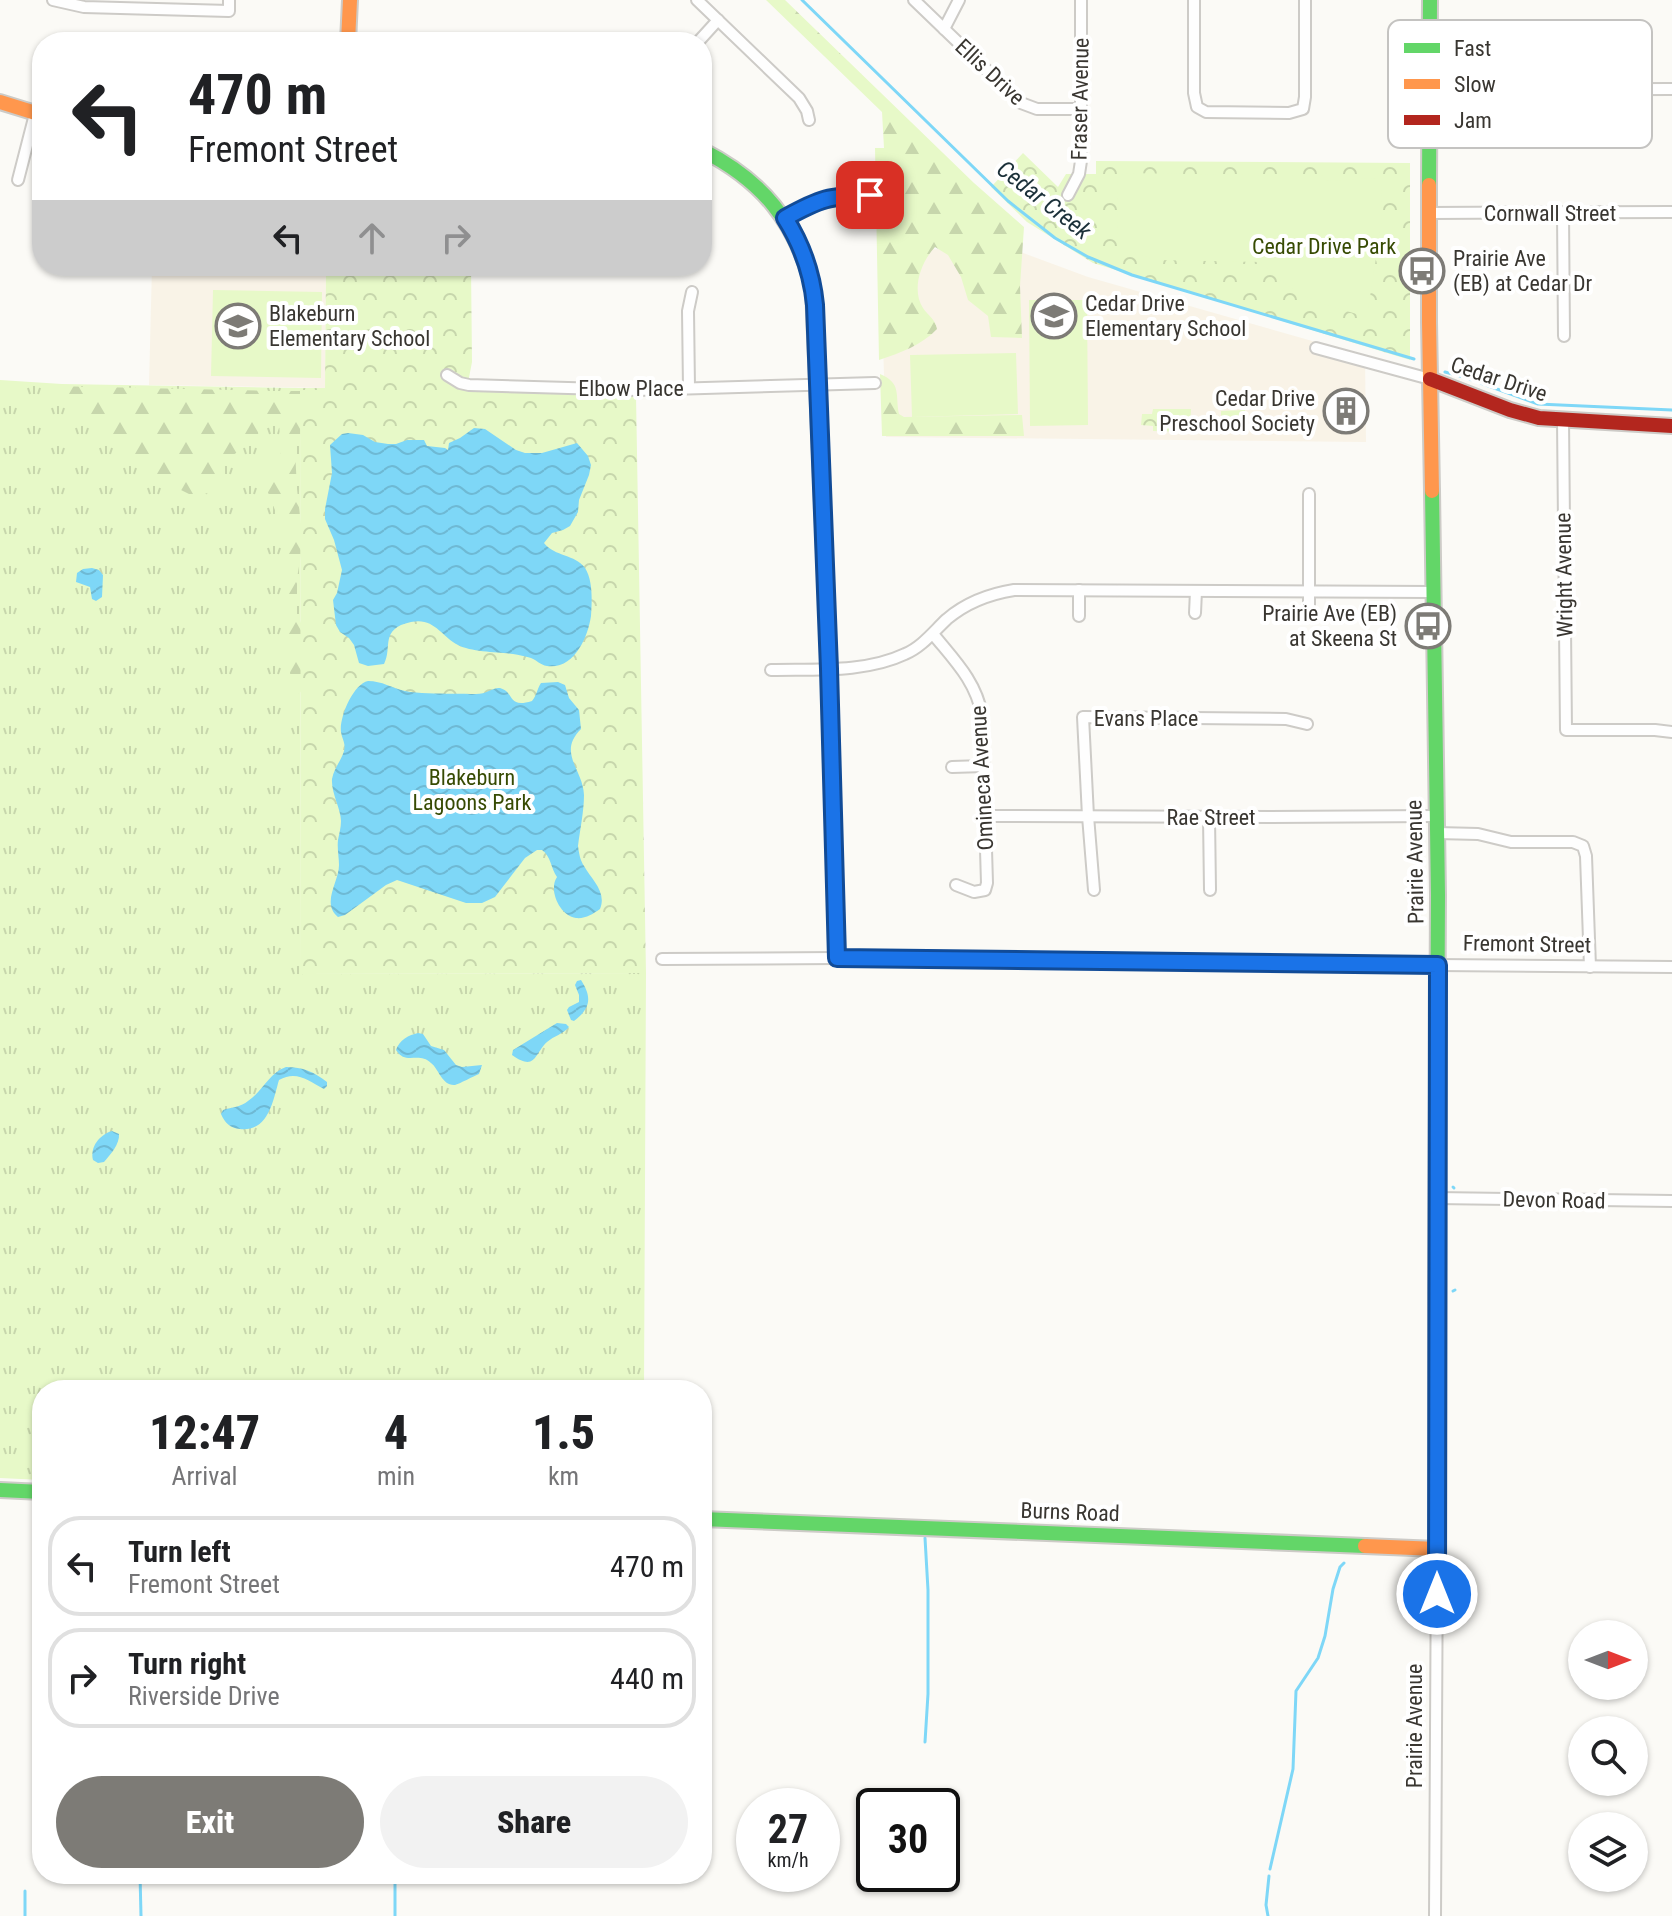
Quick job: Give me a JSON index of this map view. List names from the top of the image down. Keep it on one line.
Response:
{"streets":{"street":["Ellis Drive","Fraser Avenue","Cornwall Street","Cedar Drive","Elbow Place","Wright Avenue","Evans Place","Omineca Avenue","Rae Street","Prairie Avenue","Fremont Street","Devon Road","Burns Road"]},"crossings":[["Ellis Drive","Fraser Avenue"],["Cornwall Street","Prairie Avenue"],["Cedar Drive","Wright Avenue"],["Cedar Drive","Prairie Avenue"],["Evans Place","Rae Street"],["Omineca Avenue","Rae Street"],["Rae Street","Prairie Avenue"],["Prairie Avenue","Fremont Street"],["Prairie Avenue","Devon Road"],["Prairie Avenue","Burns Road"]],"water":["Cedar Creek"],"parks":["Cedar Drive Park","Blakeburn Lagoons Park"],"places":{"bus stop":["Prairie Ave (EB) at Cedar Dr","Prairie Ave (EB) at Skeena St"],"school or university":["Cedar Drive Elementary School","Blakeburn Elementary School"],"building":["Cedar Drive Preschool Society"]},"legend":["Fast","Slow","Jam"],"north":"right","page":{"turn":["470 m","Fremont Street"],"eta":["12:47","Arrival","4","min","1.5","km"],"list":[{"name":"Turn left","note":"Fremont Street","value":"470 m"},{"name":"Turn right","note":"Riverside Drive","value":"440 m"}],"buttons":["Exit","Share"],"speed":"27 km/h","limit":"30"}}
